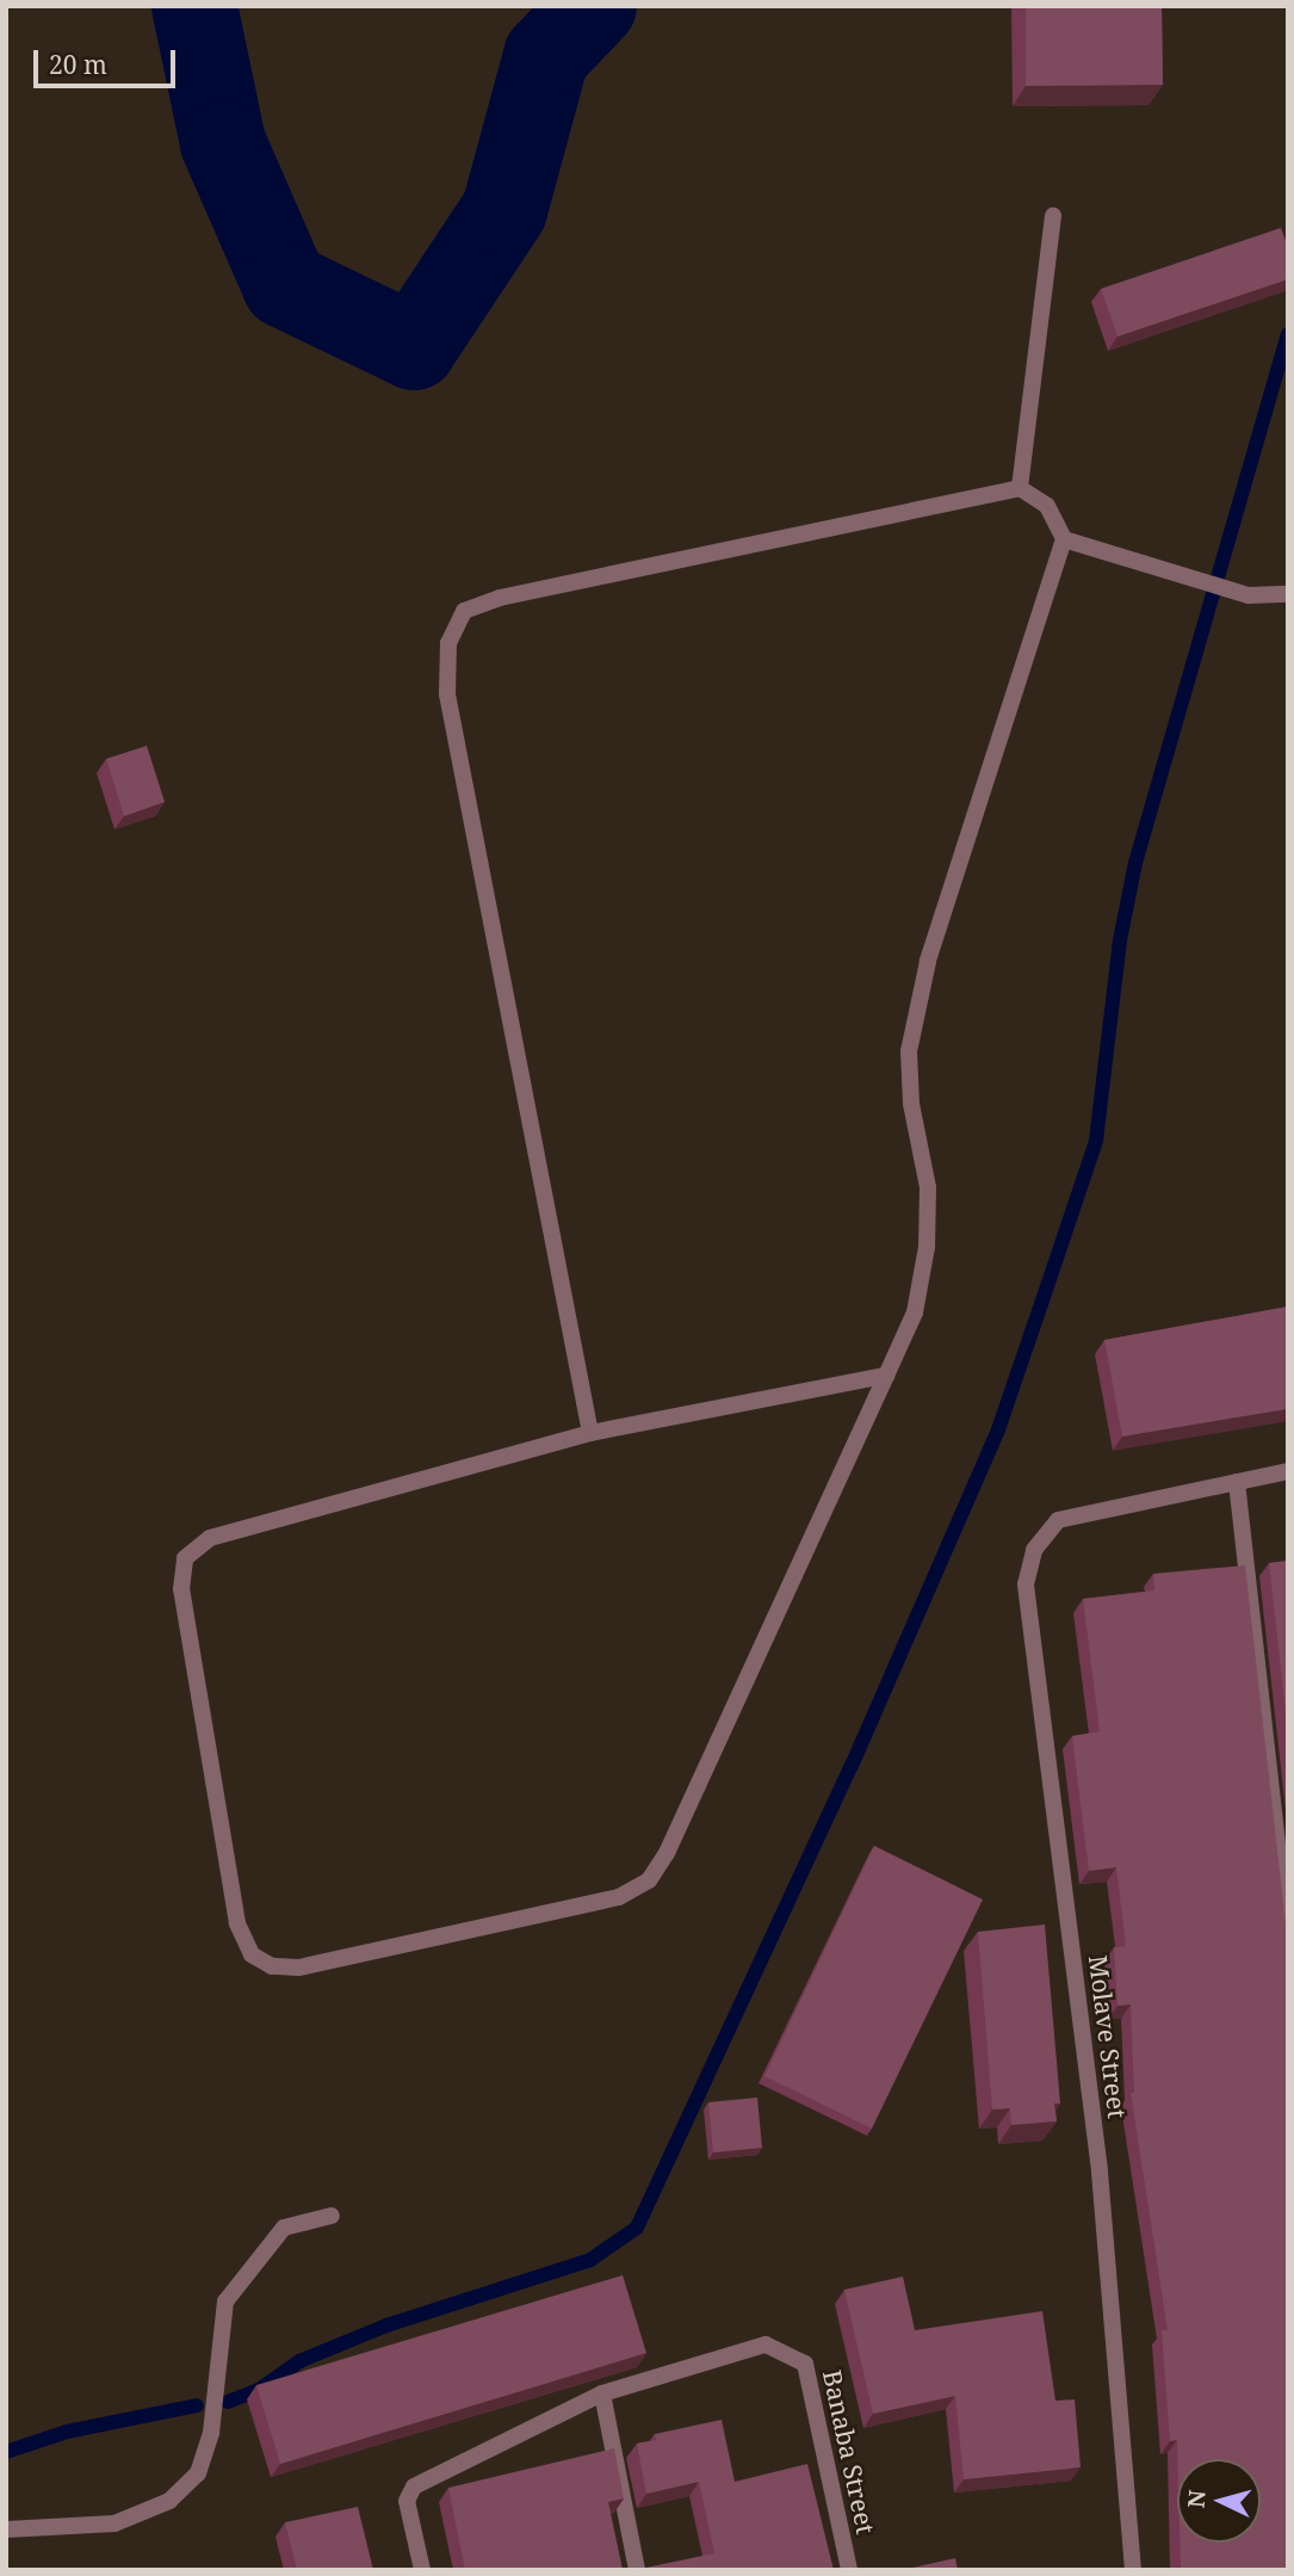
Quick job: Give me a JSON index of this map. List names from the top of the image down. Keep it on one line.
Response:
{"streets":{"street":["Molave Street","Banaba Street"]},"scale_bar":"20 m","north":"left"}
